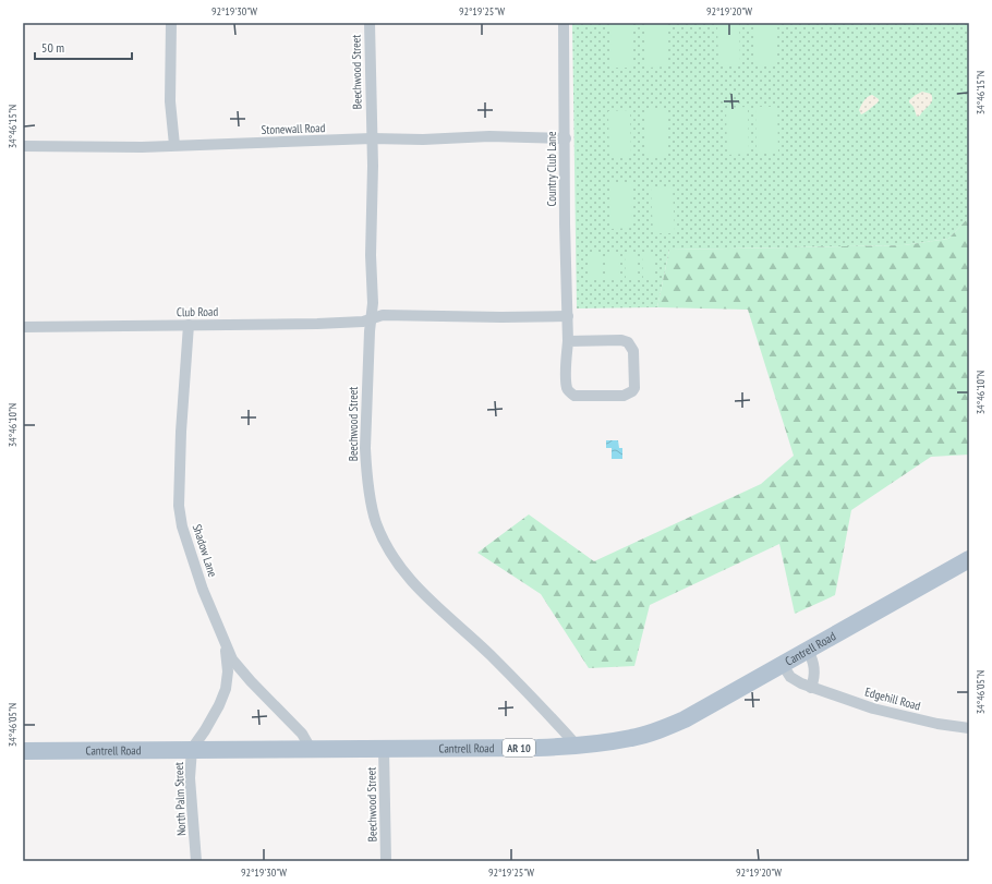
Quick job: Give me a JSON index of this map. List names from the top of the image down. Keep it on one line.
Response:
{"streets":{"main road":["Cantrell Road","AR 10"],"street":["Beechwood Street","Stonewall Road","Country Club Lane","Club Road","Shadow Lane","Edgehill Road","North Palm Street"]},"crossings":[["Beechwood Street","Stonewall Road"],["Beechwood Street","Club Road"],["Beechwood Street","Cantrell Road"],["Stonewall Road","Country Club Lane"],["Club Road","Shadow Lane"],["Shadow Lane","Cantrell Road"],["Shadow Lane","North Palm Street"],["Cantrell Road","Edgehill Road"],["Cantrell Road","North Palm Street"]],"scale_bar":"50 m","coordinates":["92°19'30\"W","92°19'25\"W","92°19'20\"W","34°46'15\"N","34°46'10\"N","34°46'05\"N"]}
